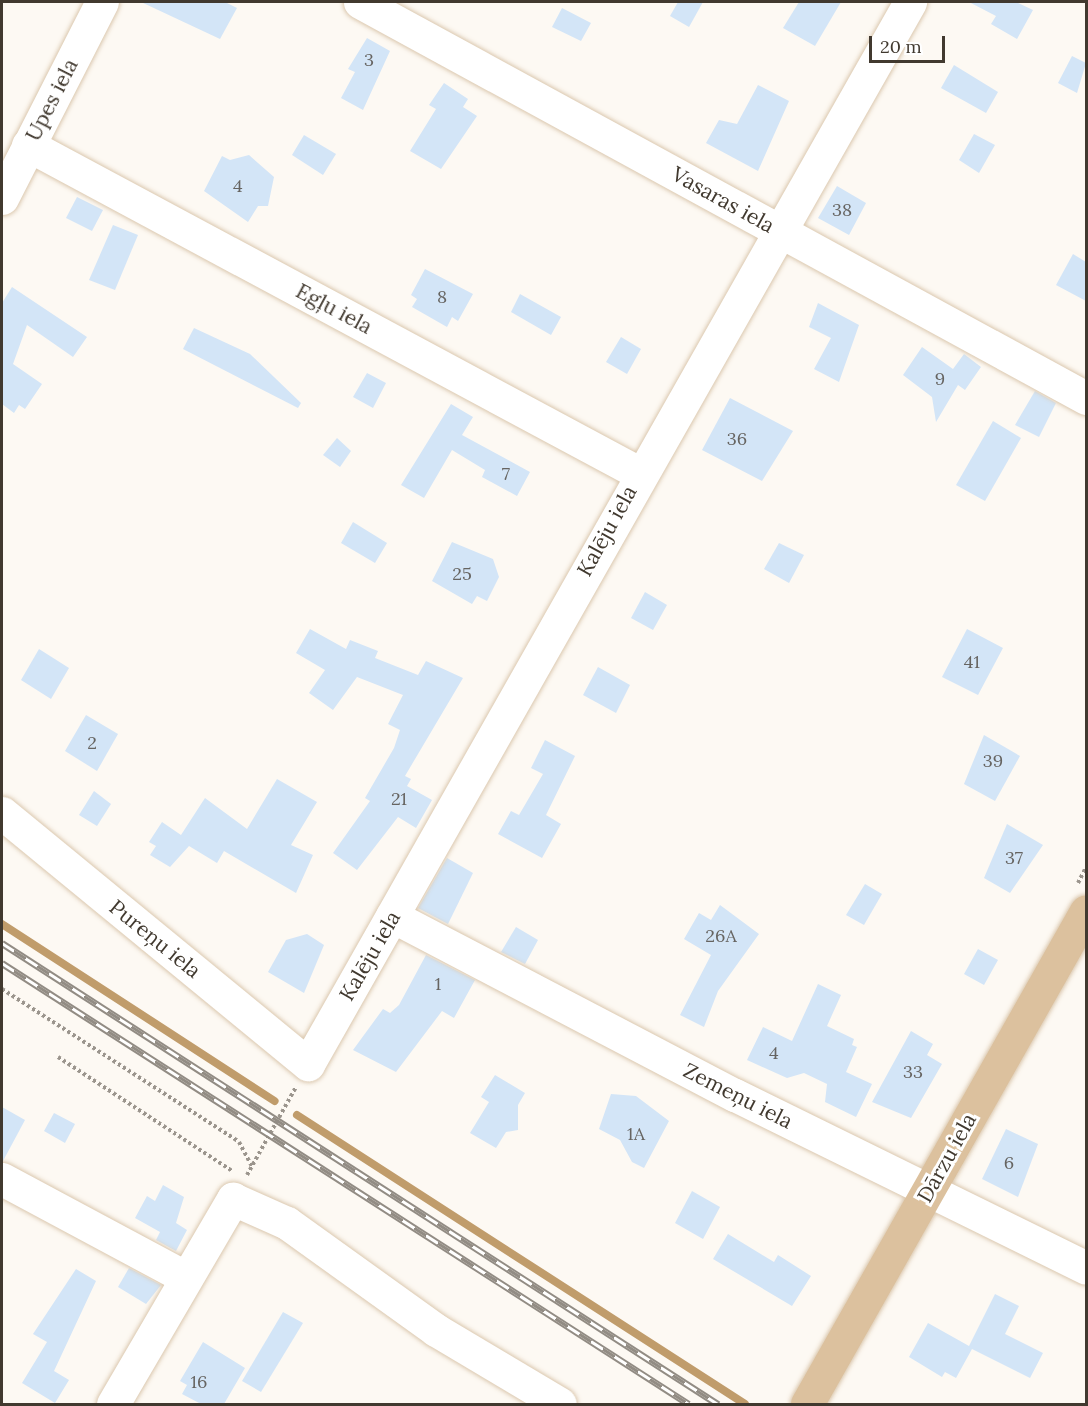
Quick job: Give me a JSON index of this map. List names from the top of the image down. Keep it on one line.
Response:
{"streets":{"main road":["Dārzu iela"],"street":["Upes iela","Vasaras iela","Egļu iela","Kalēju iela","Pureņu iela","Zemeņu iela"]},"crossings":[["Upes iela","Egļu iela"],["Vasaras iela","Kalēju iela"],["Egļu iela","Kalēju iela"],["Kalēju iela","Pureņu iela"],["Kalēju iela","Zemeņu iela"],["Zemeņu iela","Dārzu iela"]],"house_numbers":["3","4","38","8","9","36","7","25","41","2","39","21","37","26A","1","4","33","1A","6","16"],"scale_bar":"20 m"}
